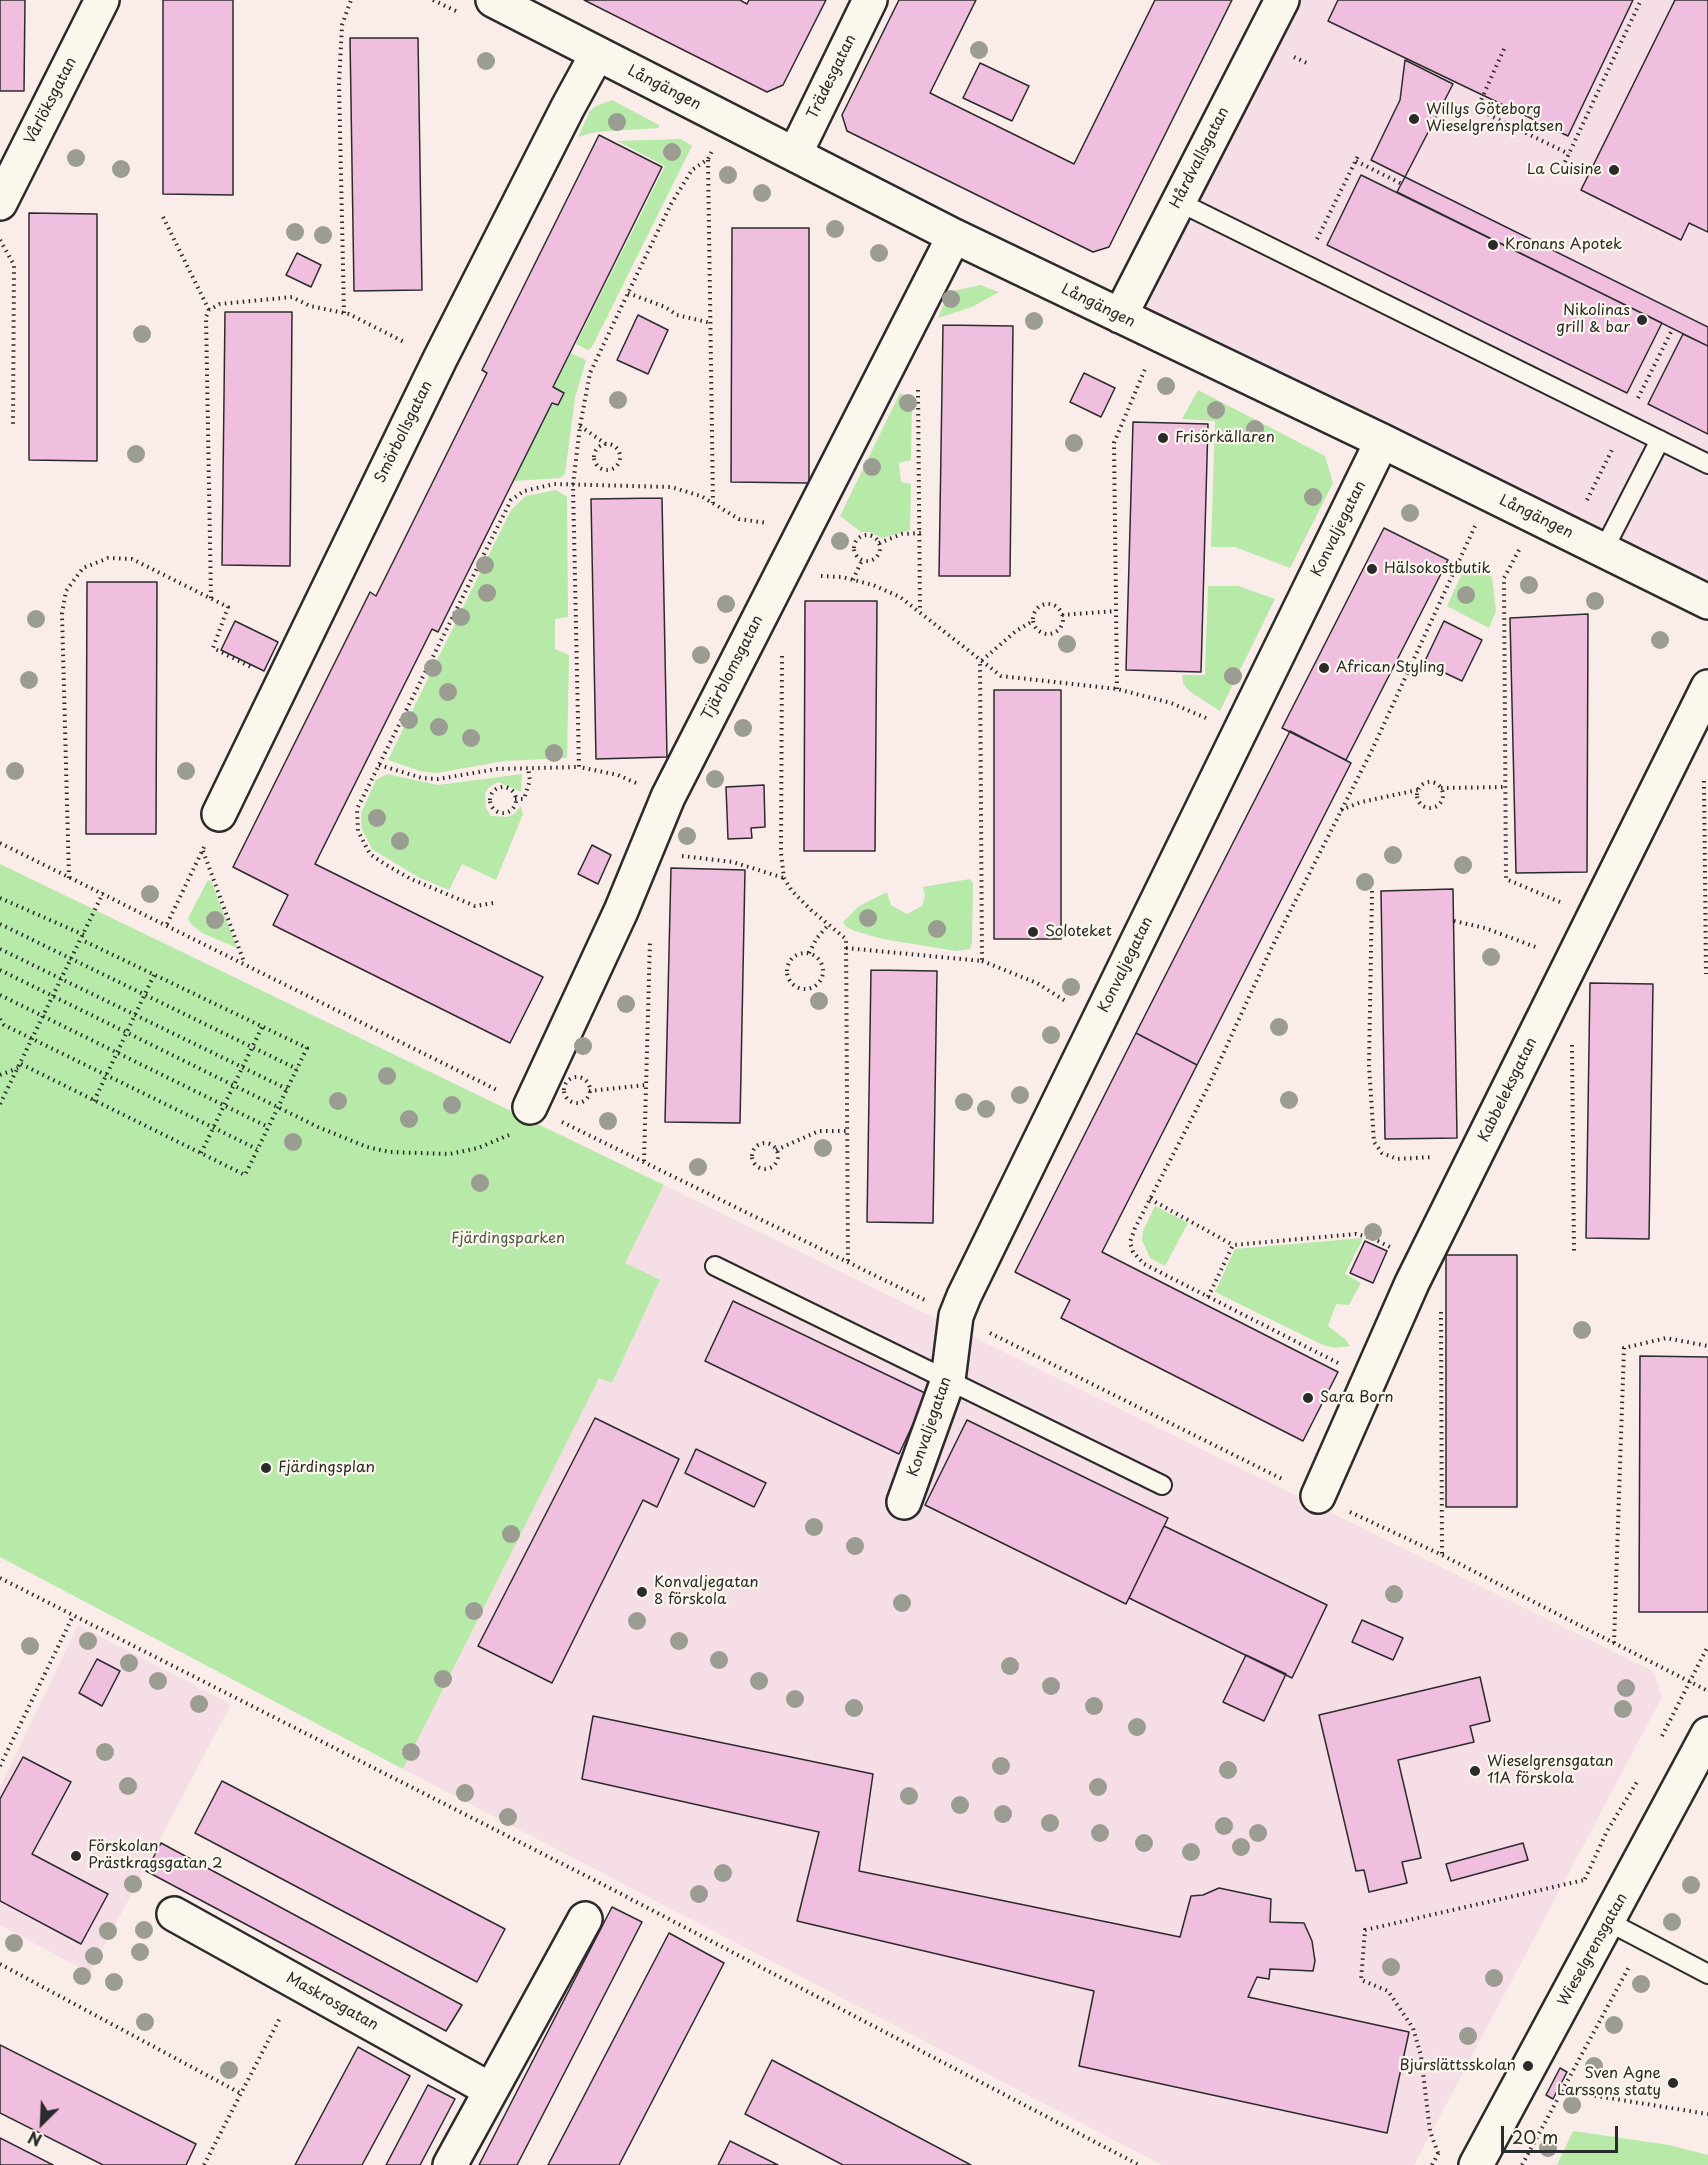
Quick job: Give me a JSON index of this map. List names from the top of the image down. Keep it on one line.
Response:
{"streets":{"street":["Trädesgatan","Långängen","Vårlöksgatan","Hårdvallsgatan","Smörbollsgatan","Konvaljegatan","Tjärblomsgatan","Kabbeleksgatan","Wieselgrensgatan","Maskrosgatan"]},"crossings":[["Trädesgatan","Långängen"],["Långängen","Hårdvallsgatan"],["Långängen","Smörbollsgatan"],["Långängen","Konvaljegatan"],["Långängen","Tjärblomsgatan"]],"parks":["Fjärdingsparken"],"places":["Willys Göteborg Wieselgrensplatsen","La Cuisine","Kronans Apotek","Nikolinas grill & bar","Frisörkällaren","Hälsokostbutik","African Styling","Soloteket","Sara Born","Fjärdingsplan","Konvaljegatan 8 förskola","Wieselgrensgatan 11A förskola","Förskolan Prästkragsgatan 2","Bjurslättsskolan","Sven Agne Larssons staty"],"scale_bar":"20 m","north":"bottom left"}
